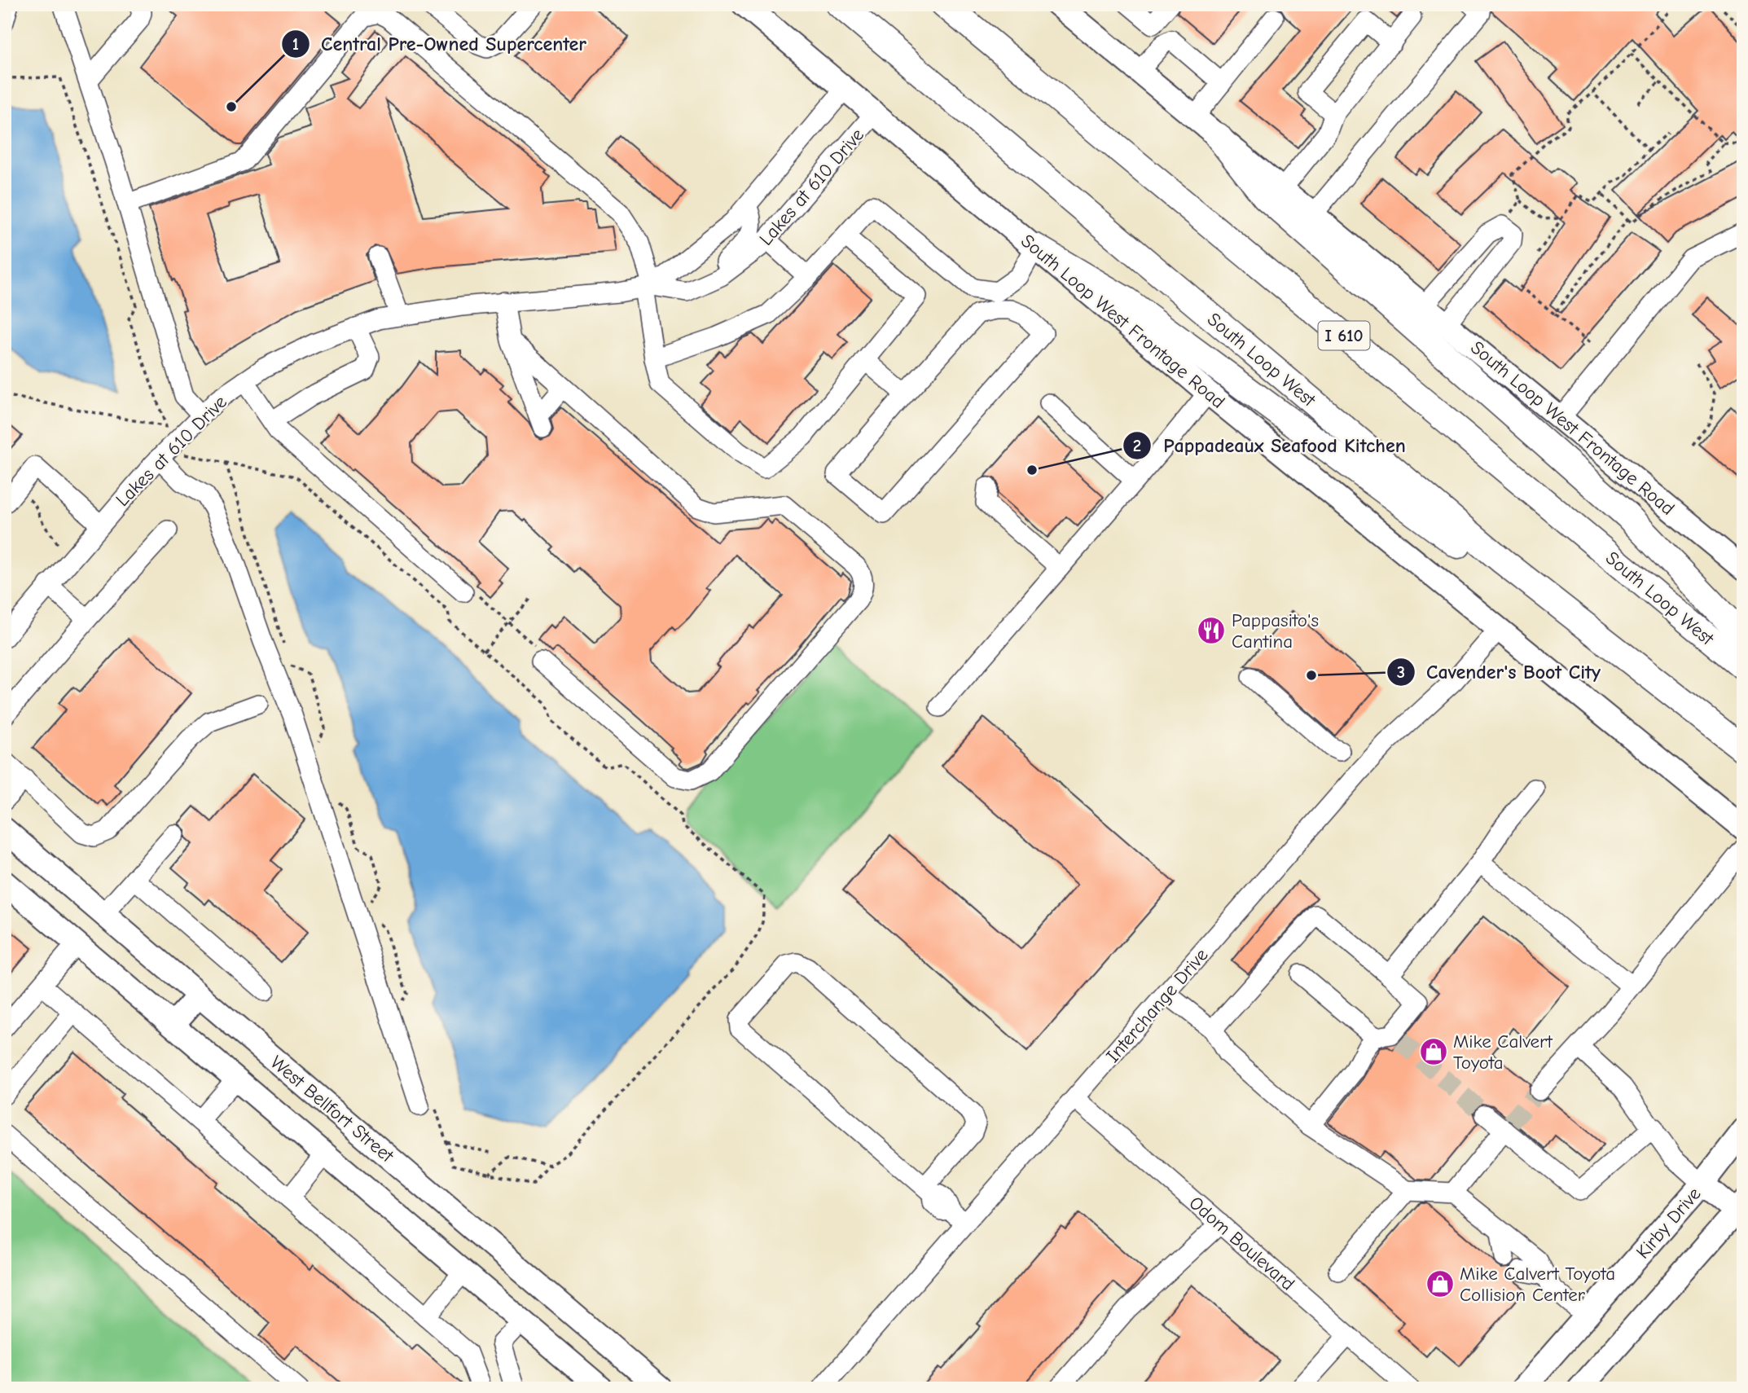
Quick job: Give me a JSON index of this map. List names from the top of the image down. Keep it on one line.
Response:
{"streets":{"highway":["I 610","South Loop West"],"main road":["South Loop West Frontage Road","West Bellfort Street","Kirby Drive"],"street":["Lakes at 610 Drive","Interchange Drive","Odom Boulevard"]},"crossings":[["Lakes at 610 Drive","South Loop West Frontage Road"],["South Loop West Frontage Road","Interchange Drive"],["Interchange Drive","Odom Boulevard"]],"places":{"other":["Central Pre-Owned Supercenter","Pappadeaux Seafood Kitchen","Cavender's Boot City"],"restaurant":["Pappasito's Cantina"],"shop":["Mike Calvert Toyota","Mike Calvert Toyota Collision Center"]}}
